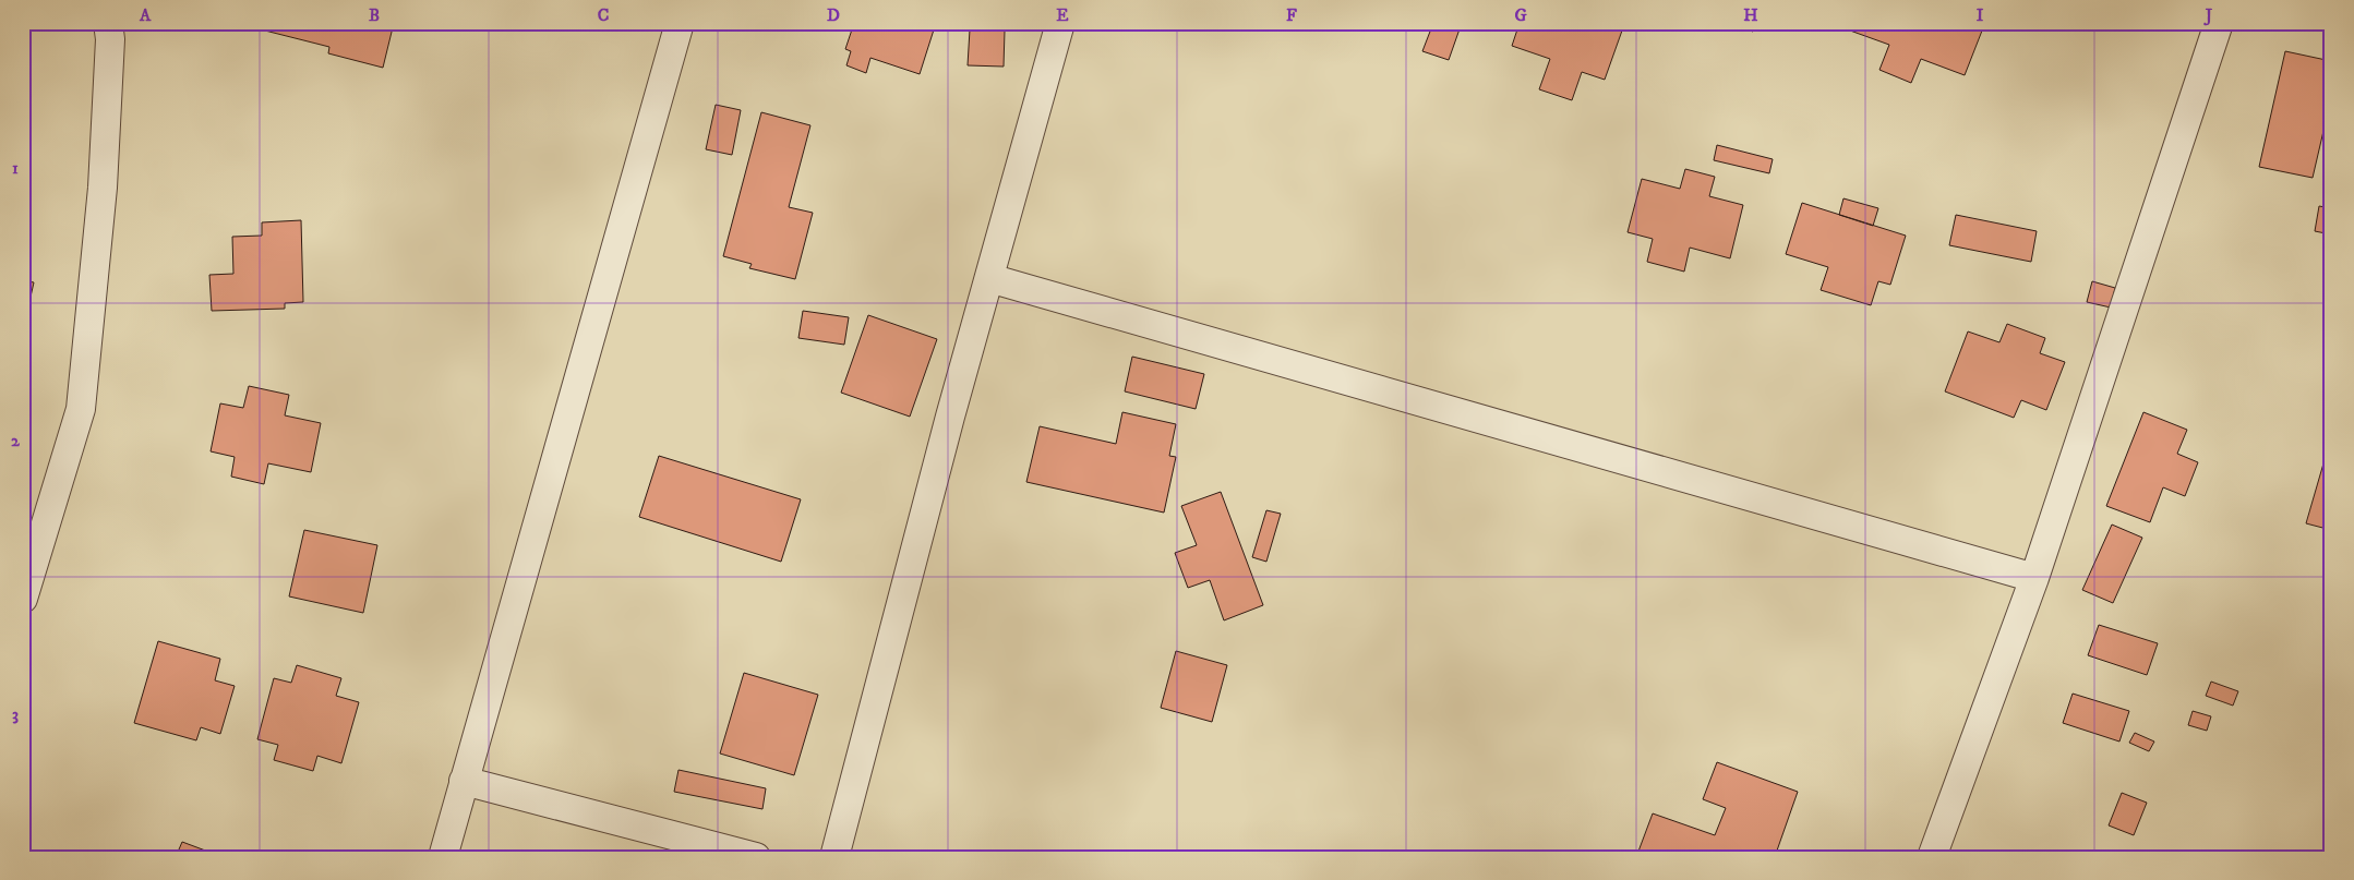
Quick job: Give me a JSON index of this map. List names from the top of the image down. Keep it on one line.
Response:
{"grid":{"columns":["A","B","C","D","E","F","G","H","I","J"],"rows":["1","2","3"]}}
